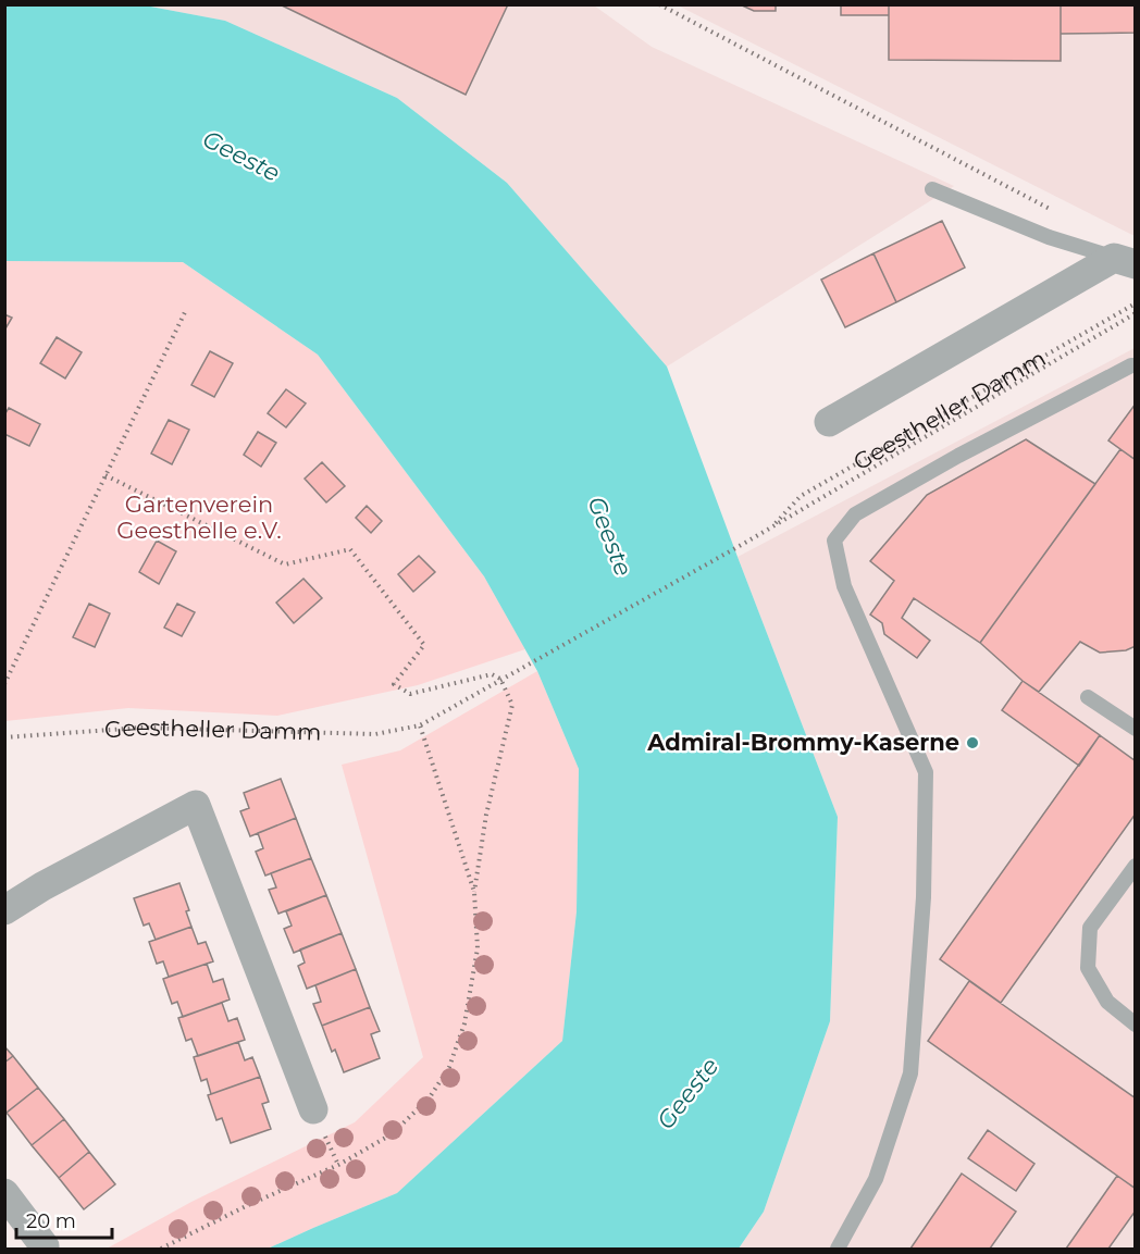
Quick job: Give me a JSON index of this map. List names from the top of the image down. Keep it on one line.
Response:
{"streets":{"path":["Geestheller Damm"]},"water":["Geeste"],"parks":["Gartenverein Geesthelle e.V."],"places":["Admiral-Brommy-Kaserne"],"scale_bar":"20 m"}
